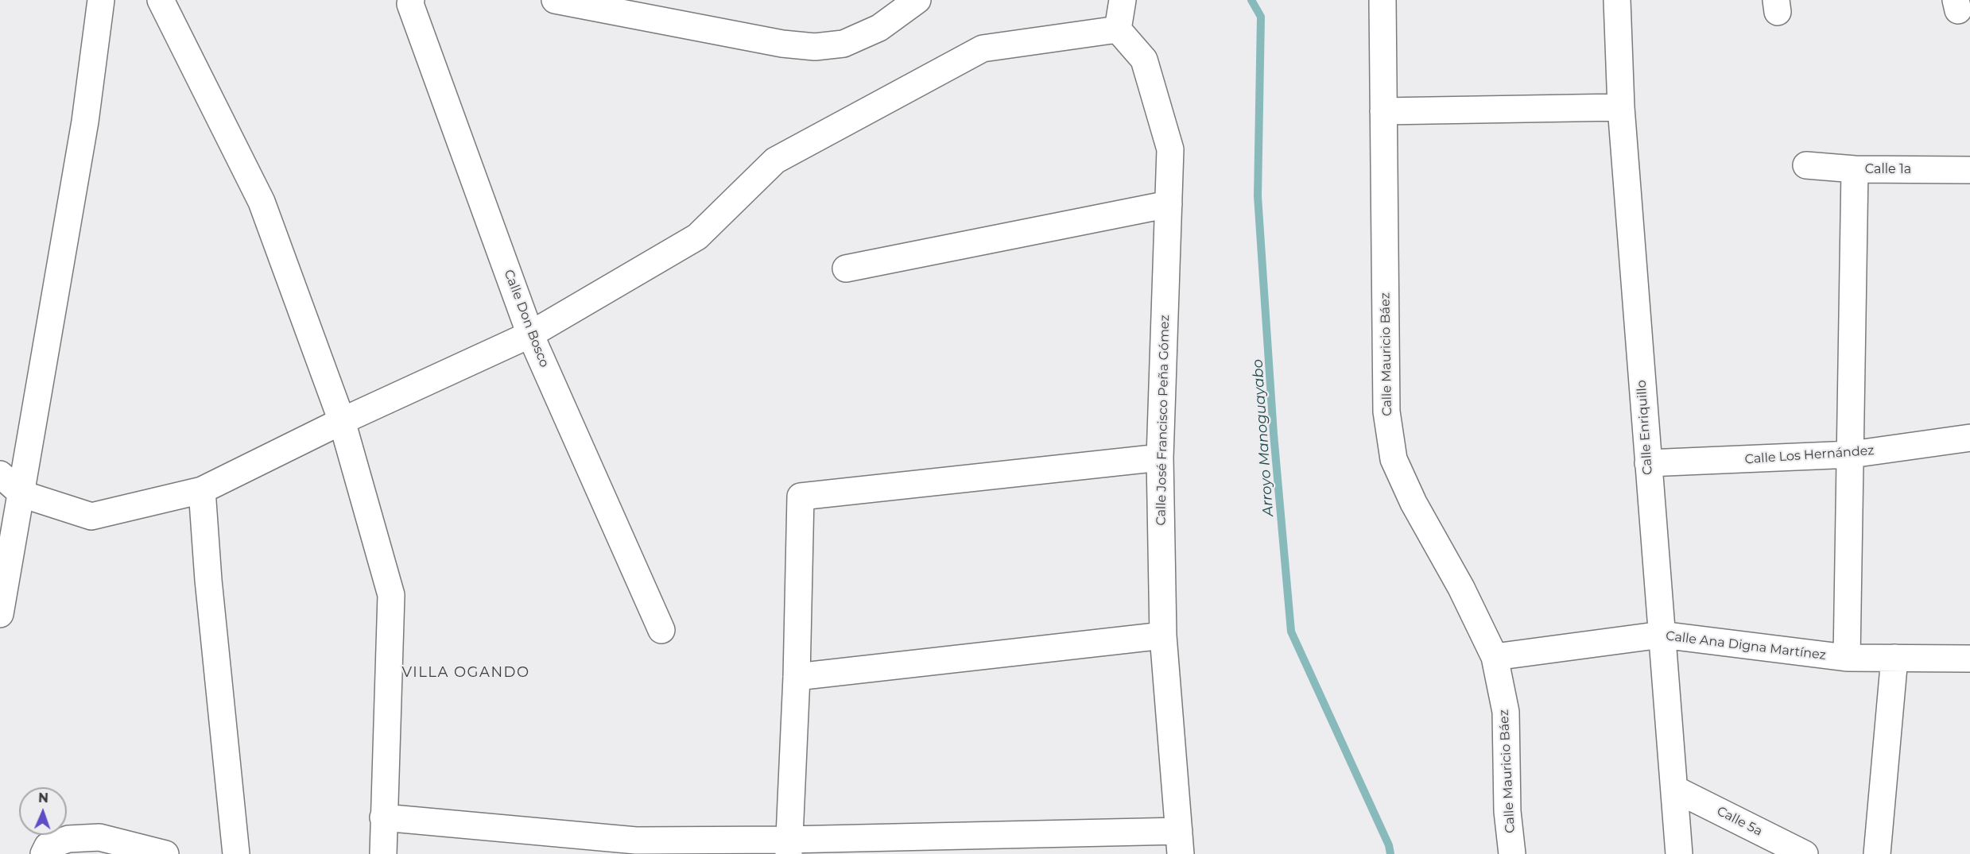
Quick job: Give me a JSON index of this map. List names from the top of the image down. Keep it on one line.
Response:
{"streets":{"street":["Calle 1a","Calle Don Bosco","Calle Mauricio Báez","Calle José Francisco Peña Gómez","Calle Enriquillo","Calle Los Hernández","Calle Ana Digna Martínez","Calle 5a"]},"crossings":[["Calle Mauricio Báez","Calle Ana Digna Martínez"],["Calle Enriquillo","Calle Los Hernández"],["Calle Enriquillo","Calle Ana Digna Martínez"],["Calle Enriquillo","Calle 5a"]],"districts":["VILLA OGANDO"],"water":["Arroyo Manoguayabo"],"north":"top"}
